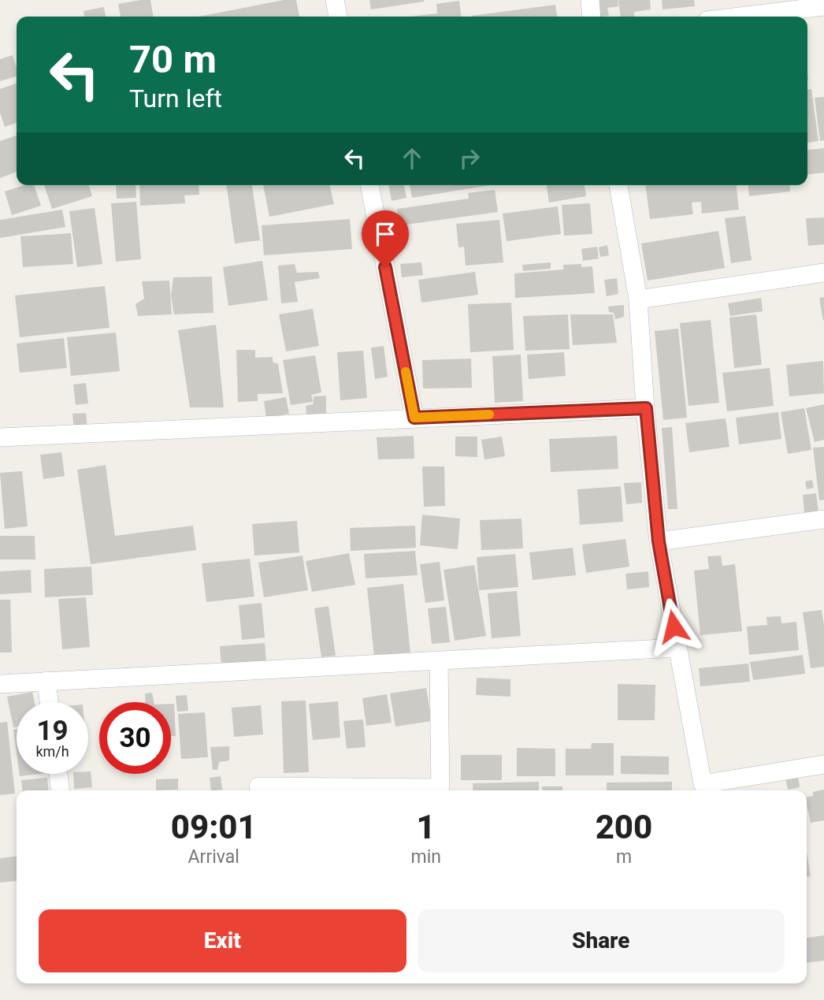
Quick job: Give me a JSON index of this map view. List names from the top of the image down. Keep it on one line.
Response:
{"page":{"turn":["70 m","Turn left"],"speed":"19 km/h","limit":"30","eta":["09:01","Arrival","1","min","200","m"],"buttons":["Exit","Share"]}}
